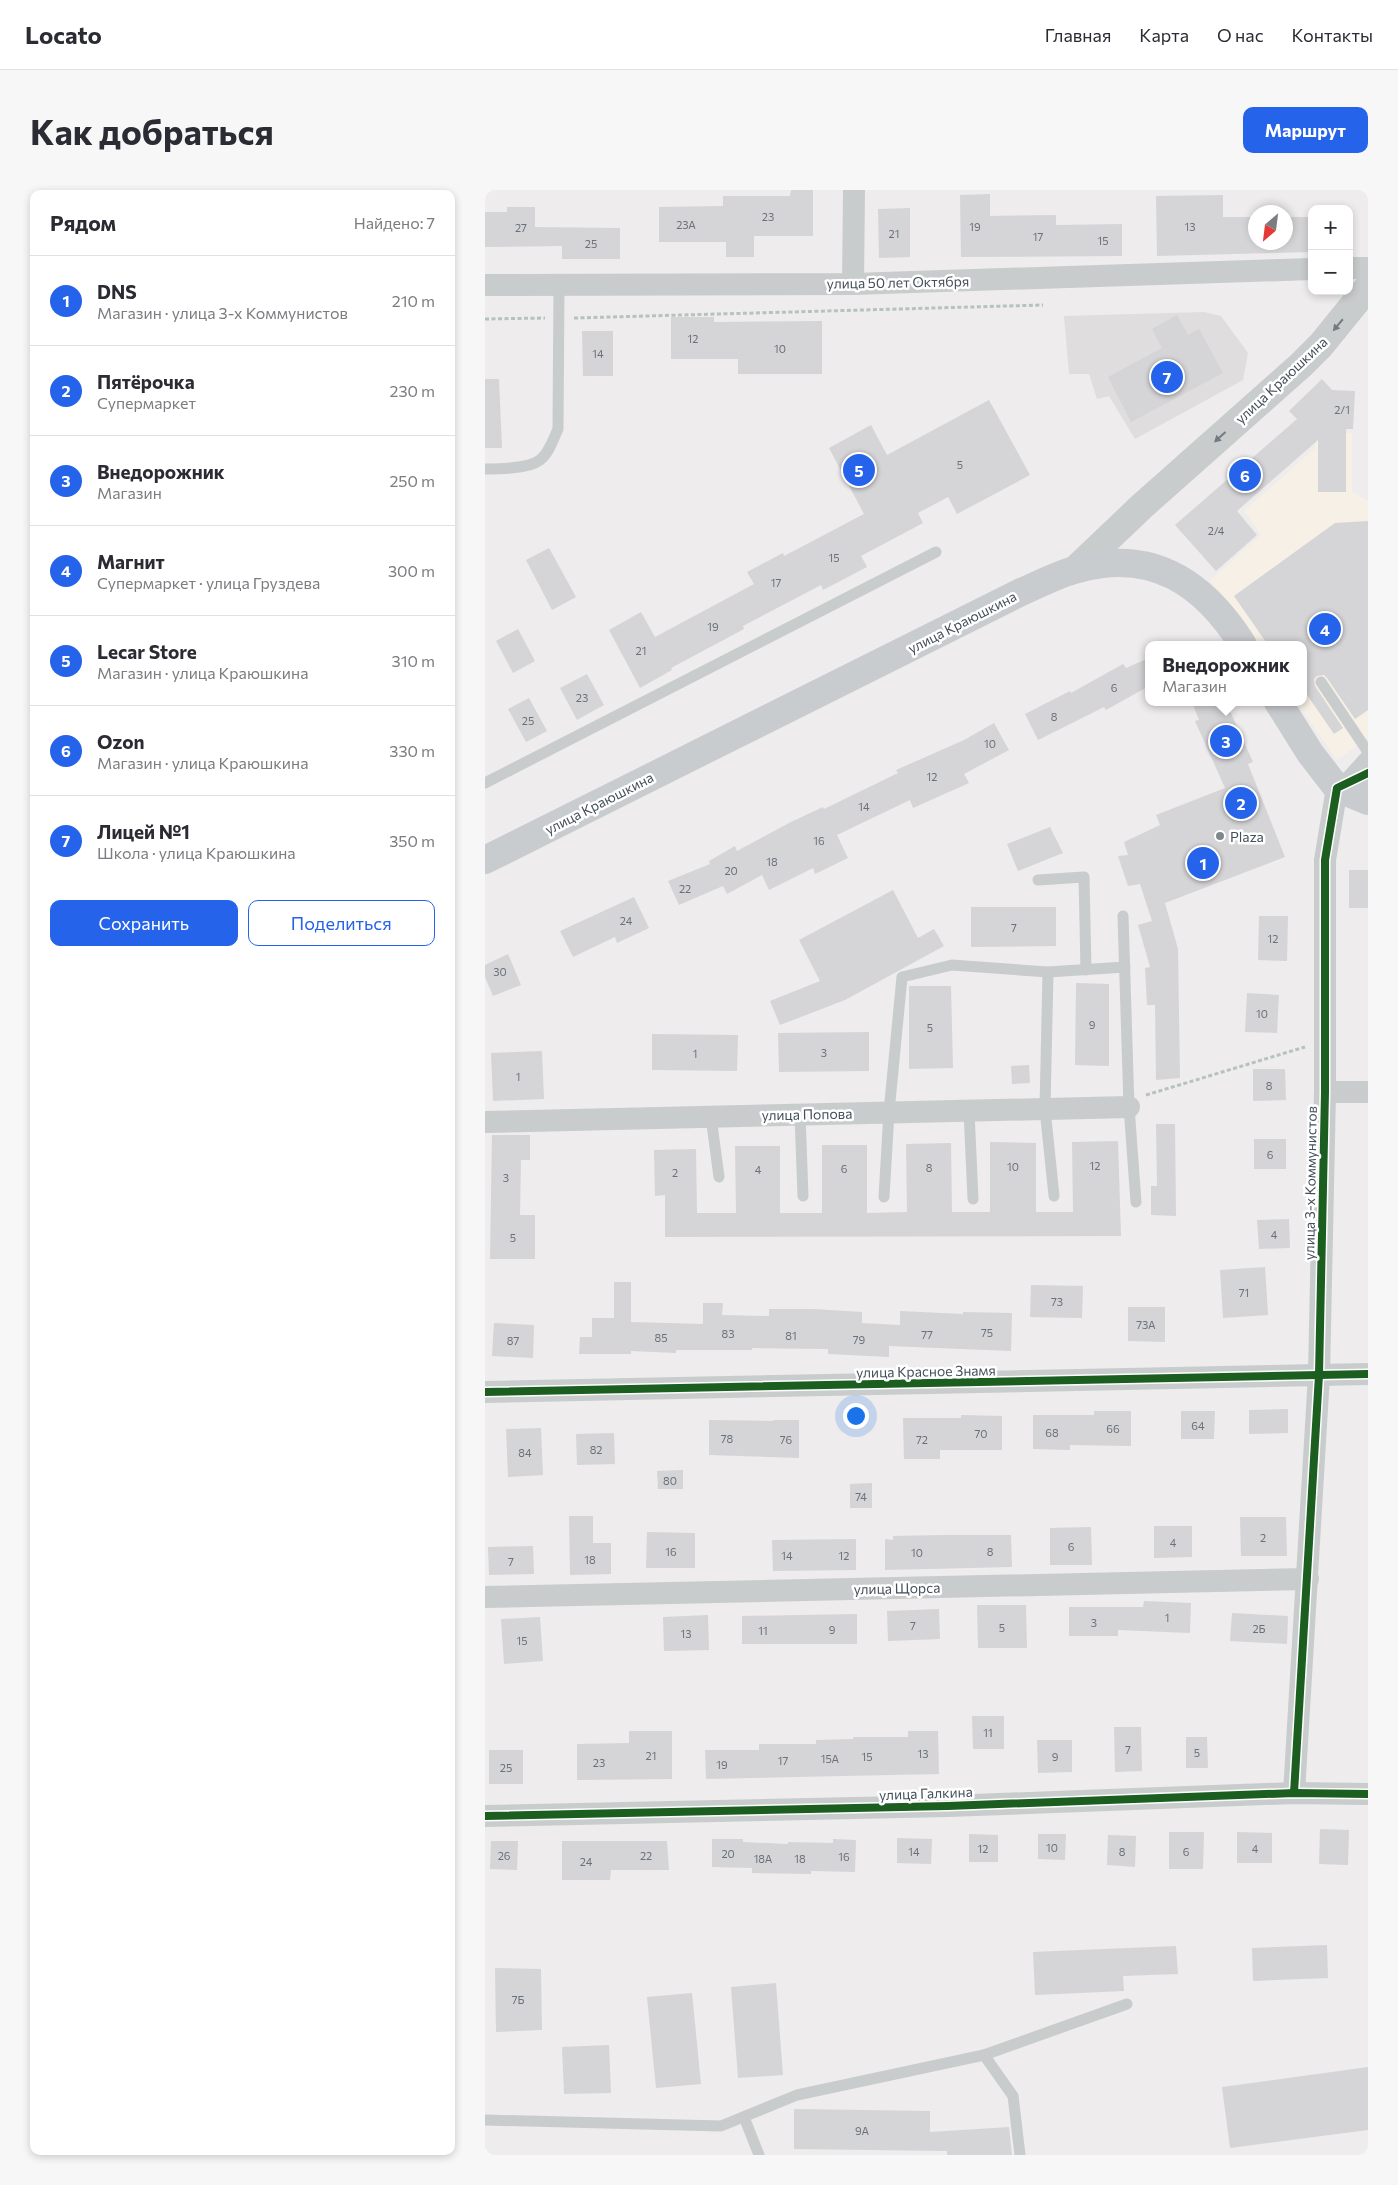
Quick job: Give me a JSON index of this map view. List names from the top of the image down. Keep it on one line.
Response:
{"streets":{"main road":["улица Краюшкина"],"street":["улица 50 лет Октября","улица Попова","улица 3-х Коммунистов","улица Красное Знамя","улица Щорса","улица Галкина"]},"crossings":[["улица 3-х Коммунистов","улица Красное Знамя"],["улица 3-х Коммунистов","улица Щорса"],["улица 3-х Коммунистов","улица Галкина"]],"one_way":["улица Краюшкина"],"places":["Plaza"],"house_numbers":["23","23А","19","13","27","21","17","15","25","12","10","14","2/1","5","2/4","15","17","19","21","6","23","8","25","10","12","14","16","18","20","22","24","7","12","30","10","9","5","3","1","1","8","6","12","10","8","6","4","2","3","4","5","71","73","73А","75","83","77","81","85","79","87","64","66","68","70","78","76","72","82","84","80","74","2","4","6","16","8","10","14","12","18","7","1","3","7","5","2Б","9","11","13","15","11","7","5","13","21","15","9","15А","17","23","19","25","10","12","4","14","8","6","20","26","22","16","18А","18","24","7Б","9А"],"north":"bottom left","page":{"header":"Locato","nav":["Главная","Карта","О нас","Контакты"],"buttons":["Маршрут",["Сохранить","Поделиться"]],"title":"Как добраться","heading":["Рядом","Найдено: 7"],"map_buttons":["+","−"],"list":[{"mark":"1","name":"DNS","note":"Магазин · улица 3-х Коммунистов","value":"210 m"},{"mark":"2","name":"Пятёрочка","note":"Супермаркет","value":"230 m"},{"mark":"3","name":"Внедорожник","note":"Магазин","value":"250 m"},{"mark":"4","name":"Магнит","note":"Супермаркет · улица Груздева","value":"300 m"},{"mark":"5","name":"Lecar Store","note":"Магазин · улица Краюшкина","value":"310 m"},{"mark":"6","name":"Ozon","note":"Магазин · улица Краюшкина","value":"330 m"},{"mark":"7","name":"Лицей №1","note":"Школа · улица Краюшкина","value":"350 m"}],"pins":["7","5","6","4","3","2","1"],"popup":["Внедорожник","Магазин"]}}
